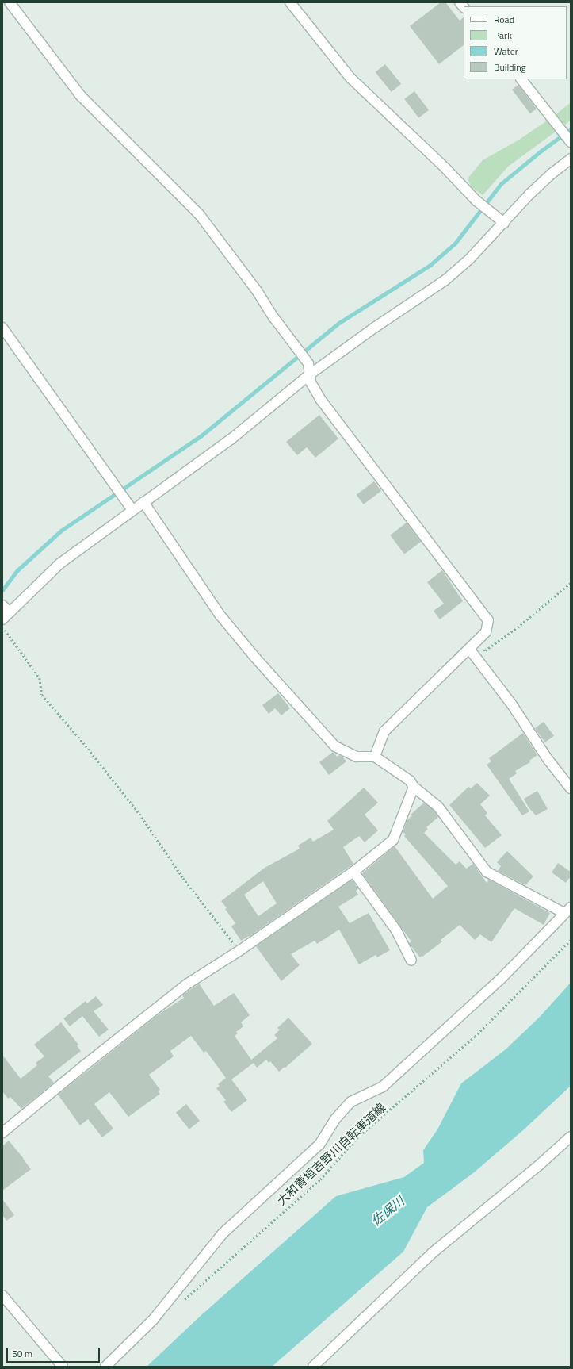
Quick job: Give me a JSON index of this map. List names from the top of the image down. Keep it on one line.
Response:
{"streets":{"path":["大和青垣吉野川自転車道線"]},"water":["佐保川"],"legend":["Road","Park","Water","Building"],"scale_bar":"50 m"}
